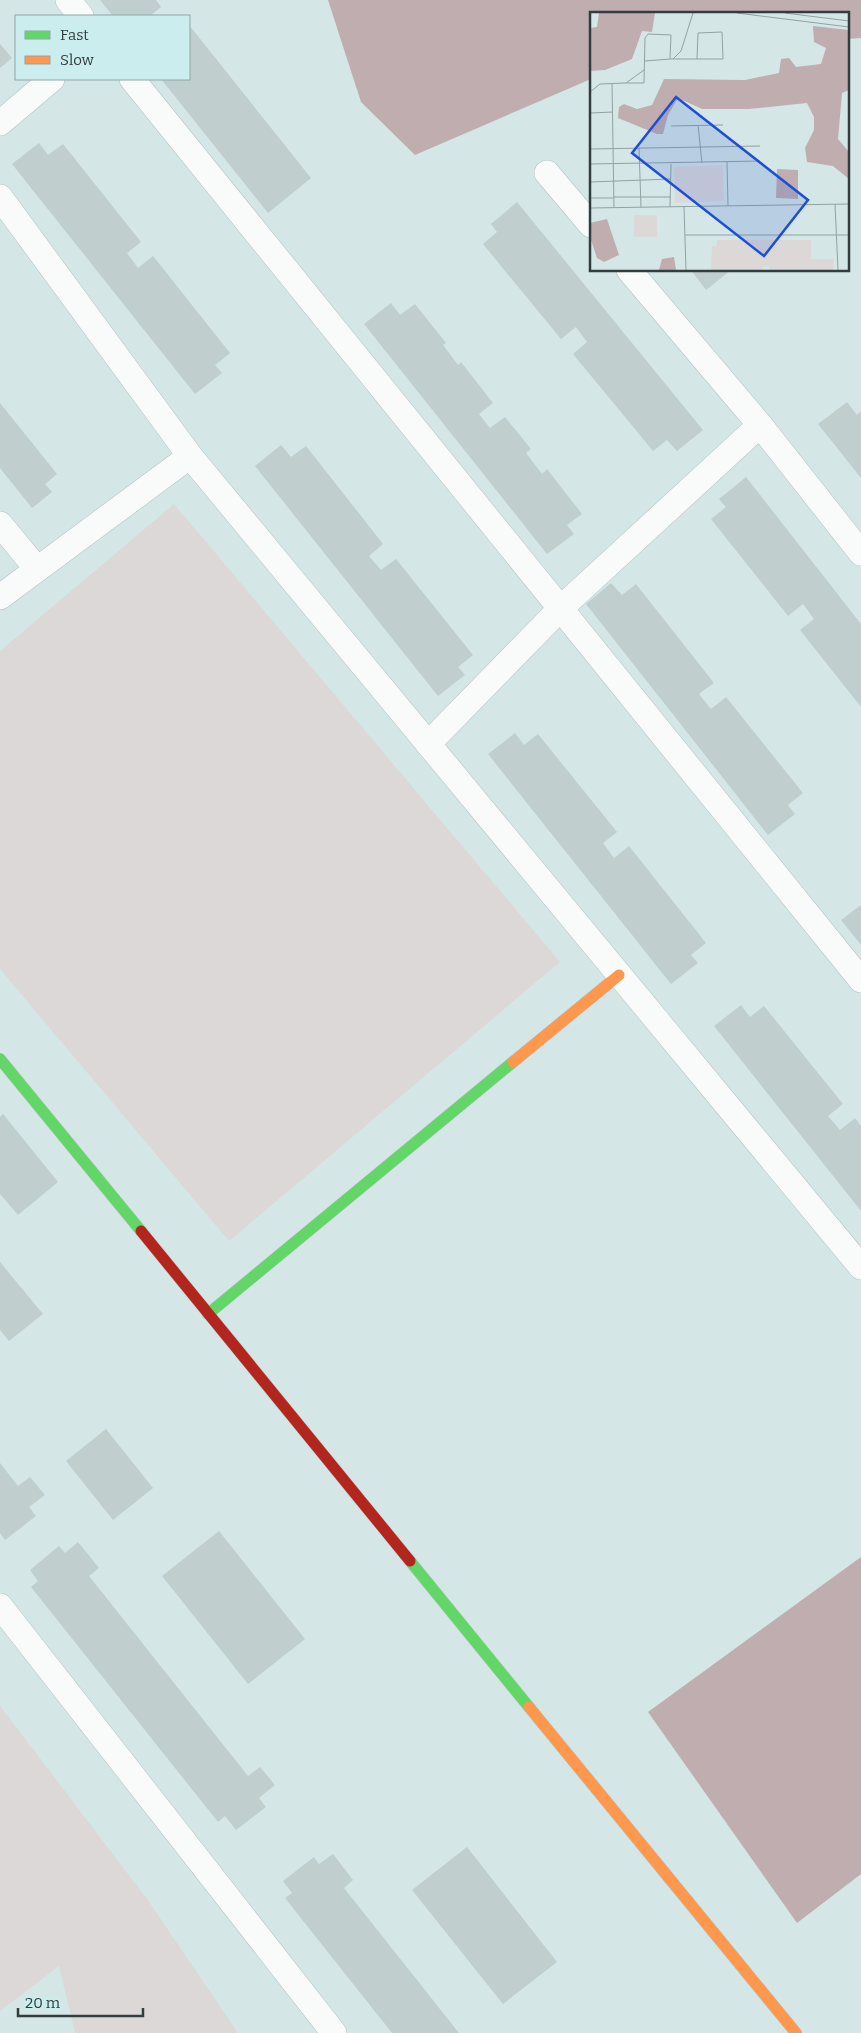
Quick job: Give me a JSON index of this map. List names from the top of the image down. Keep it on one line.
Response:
{"legend":["Fast","Slow"],"scale_bar":"20 m"}
